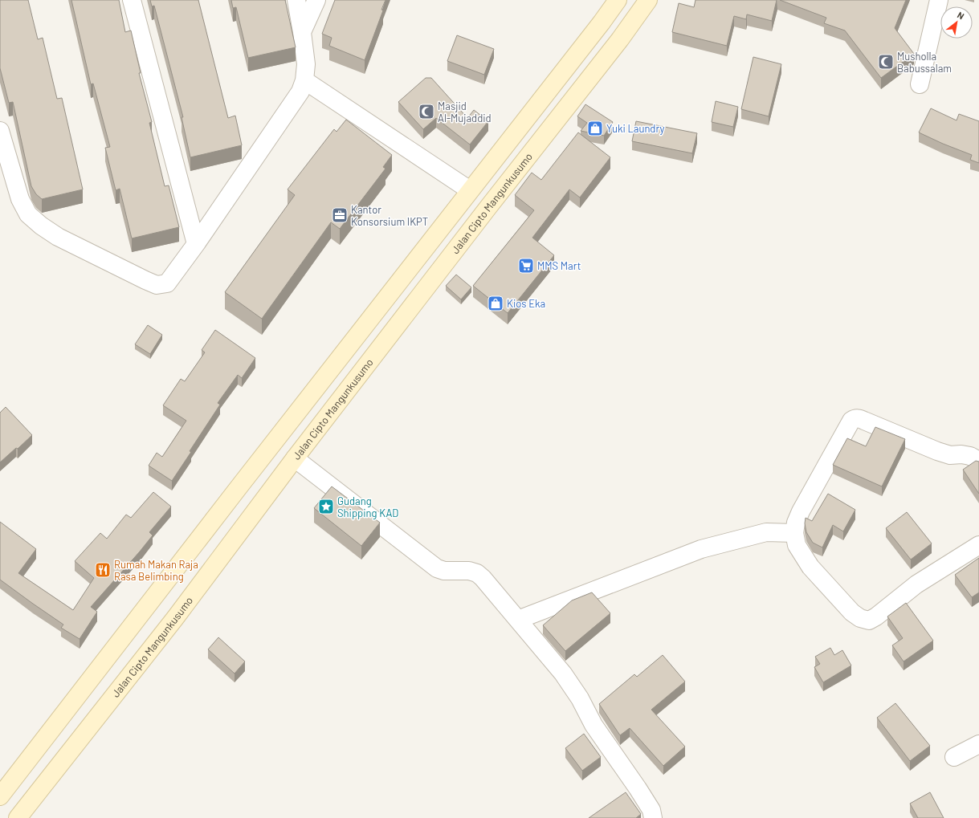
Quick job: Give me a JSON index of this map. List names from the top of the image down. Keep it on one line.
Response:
{"streets":{"street":["Jalan Cipto Mangunkusumo"]},"places":{"mosque":["Musholla Babussalam","Masjid Al-Mujaddid"],"shop":["Yuki Laundry","Kios Eka"],"office":["Kantor Konsorsium IKPT"],"supermarket":["MMS Mart"],"place":["Gudang Shipping KAD"],"restaurant":["Rumah Makan Raja Rasa Belimbing"]},"north":"top right"}
